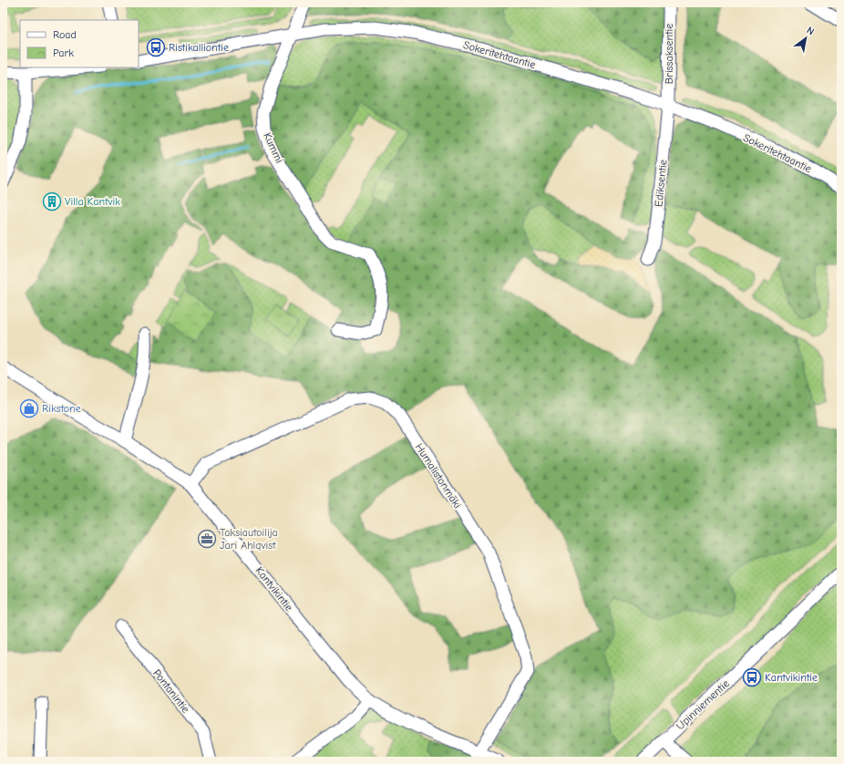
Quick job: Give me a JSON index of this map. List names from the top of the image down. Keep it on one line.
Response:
{"streets":{"street":["Brissaksentie","Sokeritehtaantie","Kummi","Ediksentie","Humalistonmäki","Kantvikintie","Pontanintie","Upinniementie"]},"crossings":[["Brissaksentie","Sokeritehtaantie"],["Brissaksentie","Ediksentie"],["Sokeritehtaantie","Kummi"],["Sokeritehtaantie","Ediksentie"],["Humalistonmäki","Kantvikintie"]],"places":{"bus stop":["Ristikalliontie","Kantvikintie"],"building":["Villa Kantvik"],"shop":["Rikstone"],"office":["Taksiautoilija Jari Ahlqvist"]},"legend":["Road","Park"],"north":"top right"}
